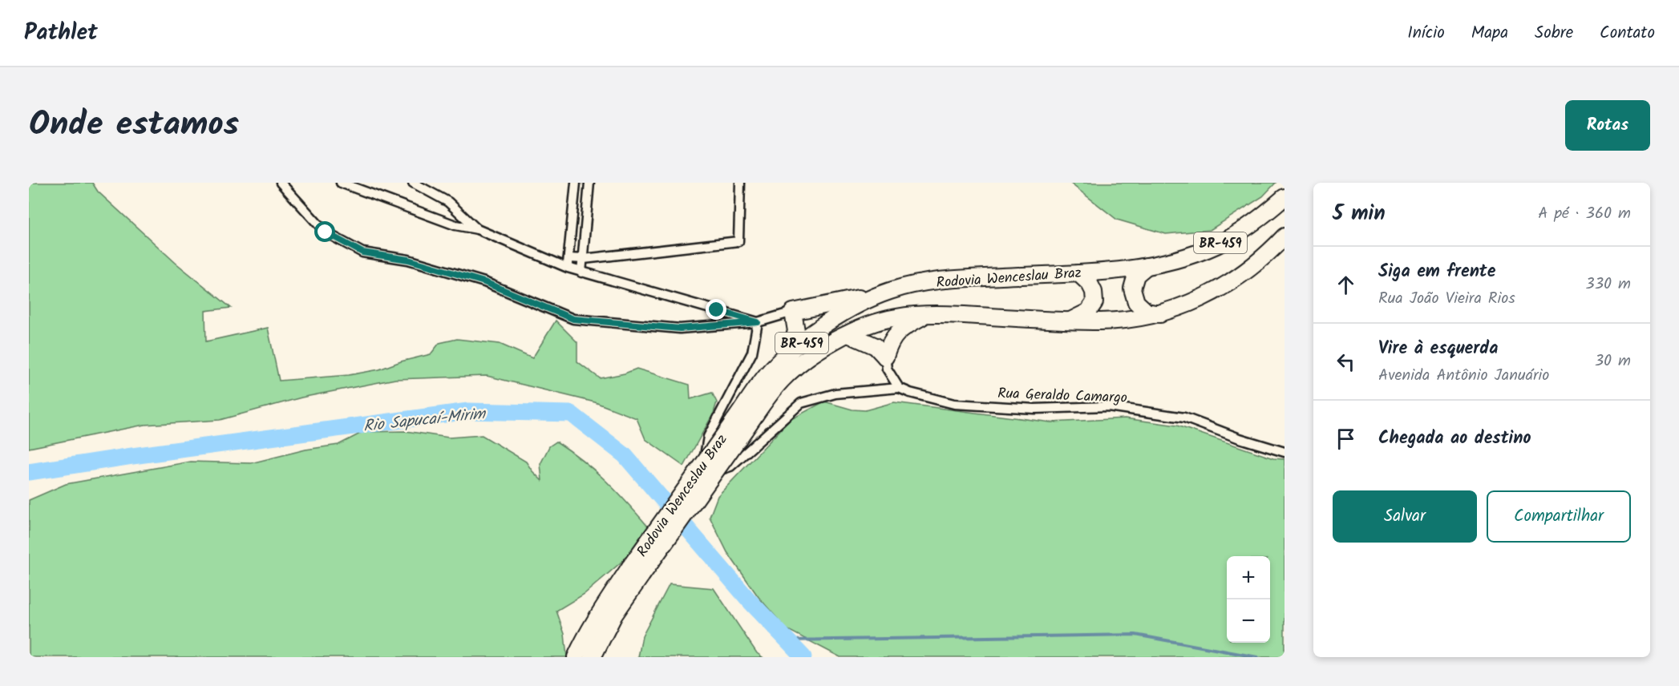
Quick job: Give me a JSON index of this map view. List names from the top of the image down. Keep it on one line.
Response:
{"streets":{"highway":["BR-459","Rodovia Wenceslau Braz"],"street":["Rua Geraldo Camargo"]},"crossings":[["BR-459","Rodovia Wenceslau Braz"]],"water":["Rio Sapucaí-Mirim"],"page":{"header":"Pathlet","nav":["Início","Mapa","Sobre","Contato"],"title":"Onde estamos","buttons":["Rotas",["Salvar","Compartilhar"]],"heading":["5 min","A pé · 360 m"],"list":[["Siga em frente","Rua João Vieira Rios","330 m"],["Vire à esquerda","Avenida Antônio Januário","30 m"],"Chegada ao destino"],"map_buttons":["+","−"]}}
